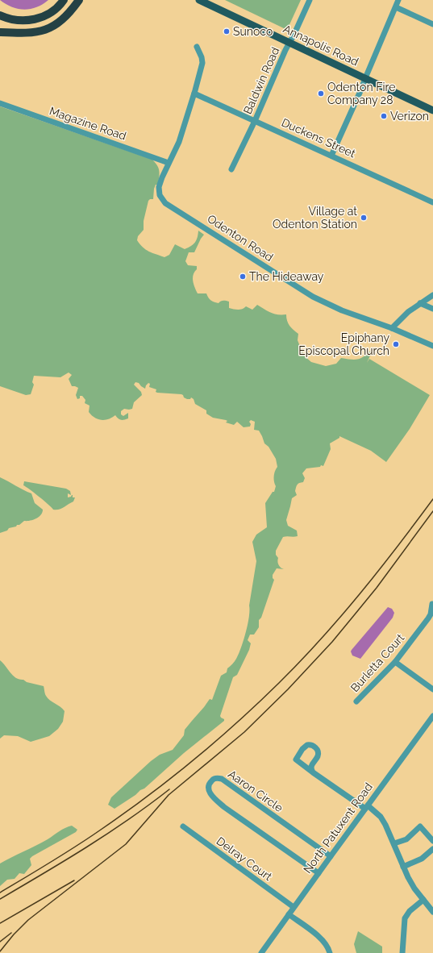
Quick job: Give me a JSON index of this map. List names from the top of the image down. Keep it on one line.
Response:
{"streets":{"main road":["Annapolis Road"],"street":["Baldwin Road","Magazine Road","Duckens Street","Odenton Road","Burletta Court","Aaron Circle","North Patuxent Road","Delray Court"]},"crossings":[["Annapolis Road","Baldwin Road"],["Baldwin Road","Duckens Street"],["Magazine Road","Odenton Road"],["Duckens Street","Odenton Road"],["Aaron Circle","North Patuxent Road"],["North Patuxent Road","Delray Court"]],"places":["Sunoco","Odenton Fire Company 28","Verizon","Village at Odenton Station","The Hideaway","Epiphany Episcopal Church"]}
